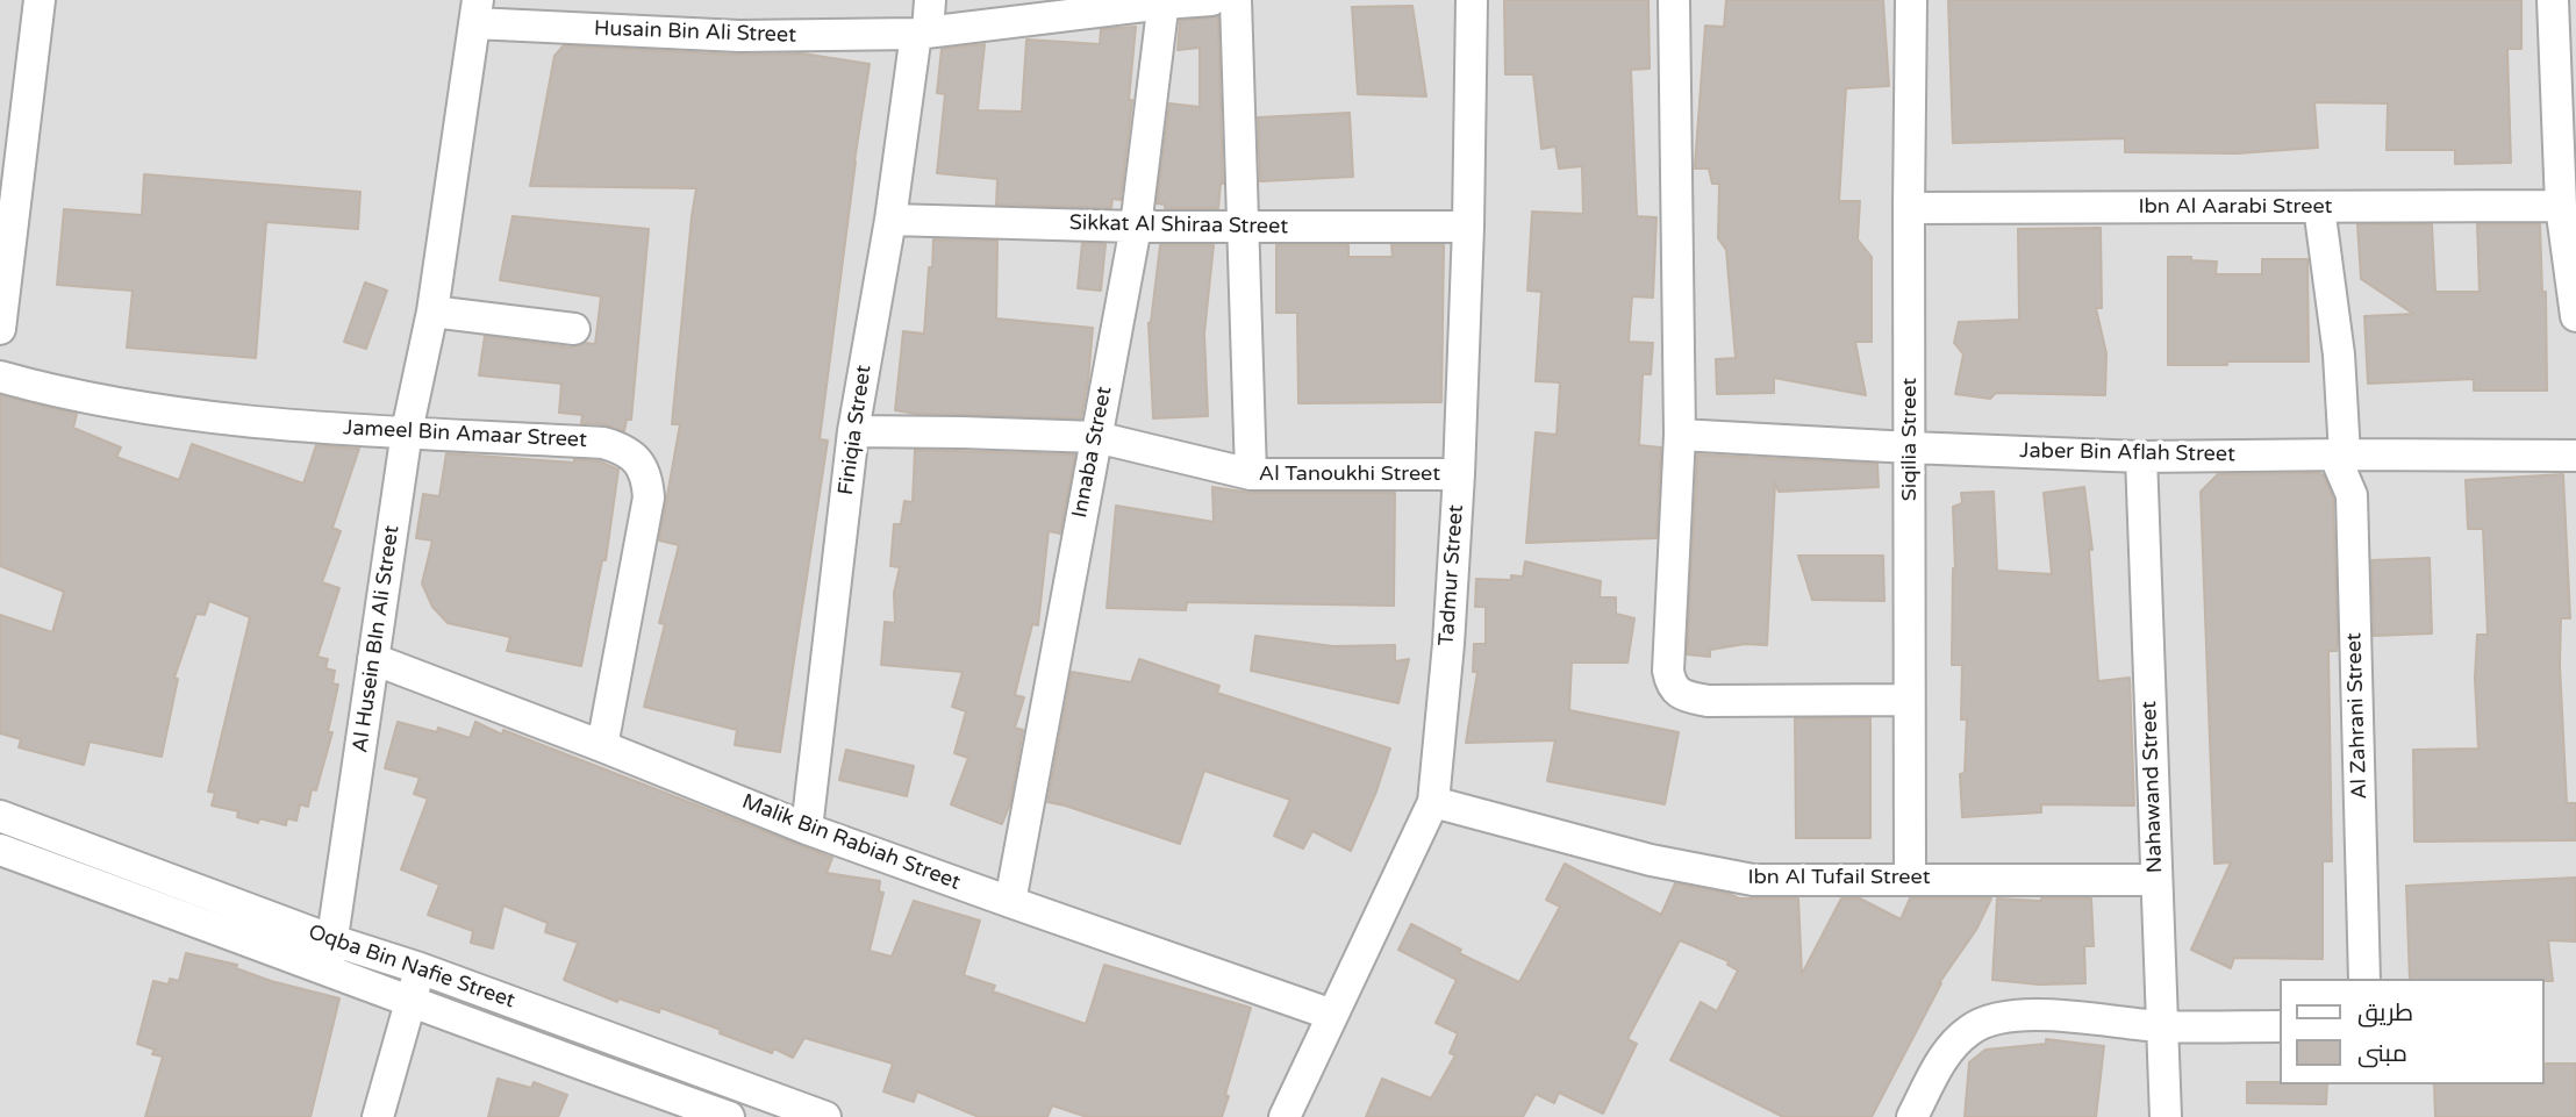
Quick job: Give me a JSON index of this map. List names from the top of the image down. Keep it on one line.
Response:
{"streets":{"street":["Husain Bin Ali Street","Ibn Al Aarabi Street","Sikkat Al Shiraa Street","Finiqia Street","Jameel Bin Amaar Street","Siqilia Street","Innaba Street","Jaber Bin Aflah Street","Al Tanoukhi Street","Tadmur Street","Al Husein BIn Ali Street","Al Zahrani Street","Nahawand Street","Malik Bin Rabiah Street","Ibn Al Tufail Street","Oqba Bin Nafie Street"]},"crossings":[["Husain Bin Ali Street","Finiqia Street"],["Husain Bin Ali Street","Innaba Street"],["Husain Bin Ali Street","Al Husein BIn Ali Street"],["Ibn Al Aarabi Street","Siqilia Street"],["Ibn Al Aarabi Street","Al Zahrani Street"],["Sikkat Al Shiraa Street","Finiqia Street"],["Sikkat Al Shiraa Street","Innaba Street"],["Sikkat Al Shiraa Street","Tadmur Street"],["Finiqia Street","Al Tanoukhi Street"],["Finiqia Street","Malik Bin Rabiah Street"],["Jameel Bin Amaar Street","Al Husein BIn Ali Street"],["Jameel Bin Amaar Street","Malik Bin Rabiah Street"],["Siqilia Street","Jaber Bin Aflah Street"],["Siqilia Street","Ibn Al Tufail Street"],["Innaba Street","Al Tanoukhi Street"],["Innaba Street","Malik Bin Rabiah Street"],["Jaber Bin Aflah Street","Al Zahrani Street"],["Jaber Bin Aflah Street","Nahawand Street"],["Al Tanoukhi Street","Tadmur Street"],["Tadmur Street","Malik Bin Rabiah Street"],["Tadmur Street","Ibn Al Tufail Street"],["Al Husein BIn Ali Street","Malik Bin Rabiah Street"],["Al Husein BIn Ali Street","Oqba Bin Nafie Street"],["Nahawand Street","Ibn Al Tufail Street"]],"legend":["طريق","مبنى"]}
